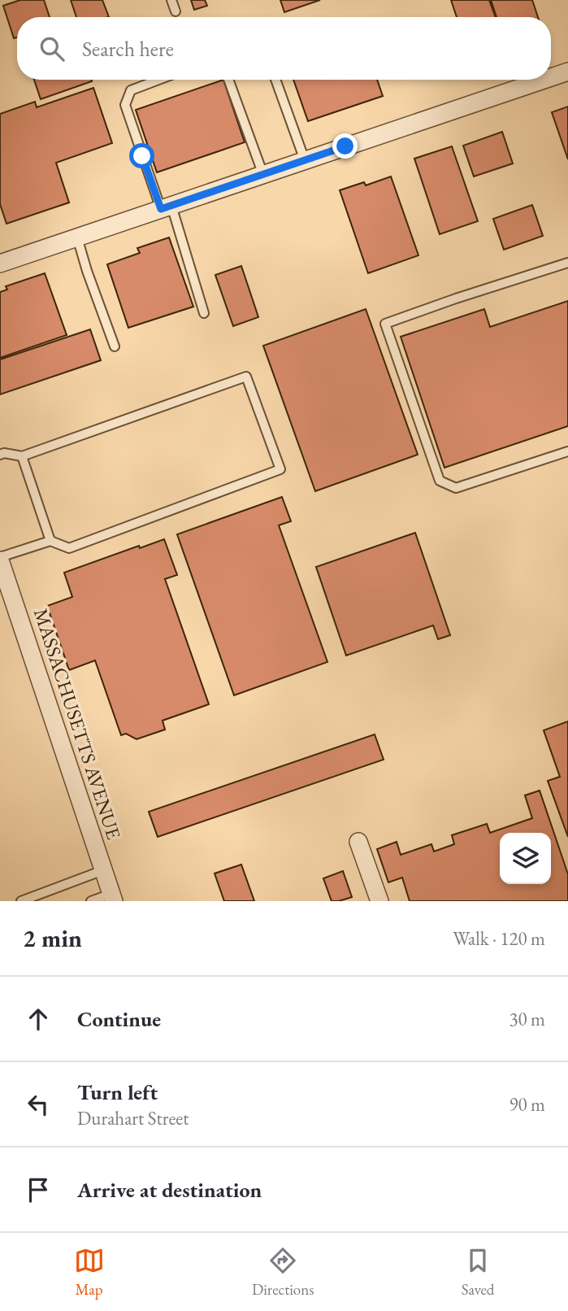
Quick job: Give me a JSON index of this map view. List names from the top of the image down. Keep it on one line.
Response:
{"streets":{"street":["MASSACHUSETTS AVENUE"]},"page":{"search":"Search here","heading":["2 min","Walk · 120 m"],"list":[["Continue","30 m"],["Turn left","Durahart Street","90 m"],"Arrive at destination"],"nav":["Map","Directions","Saved"]}}
